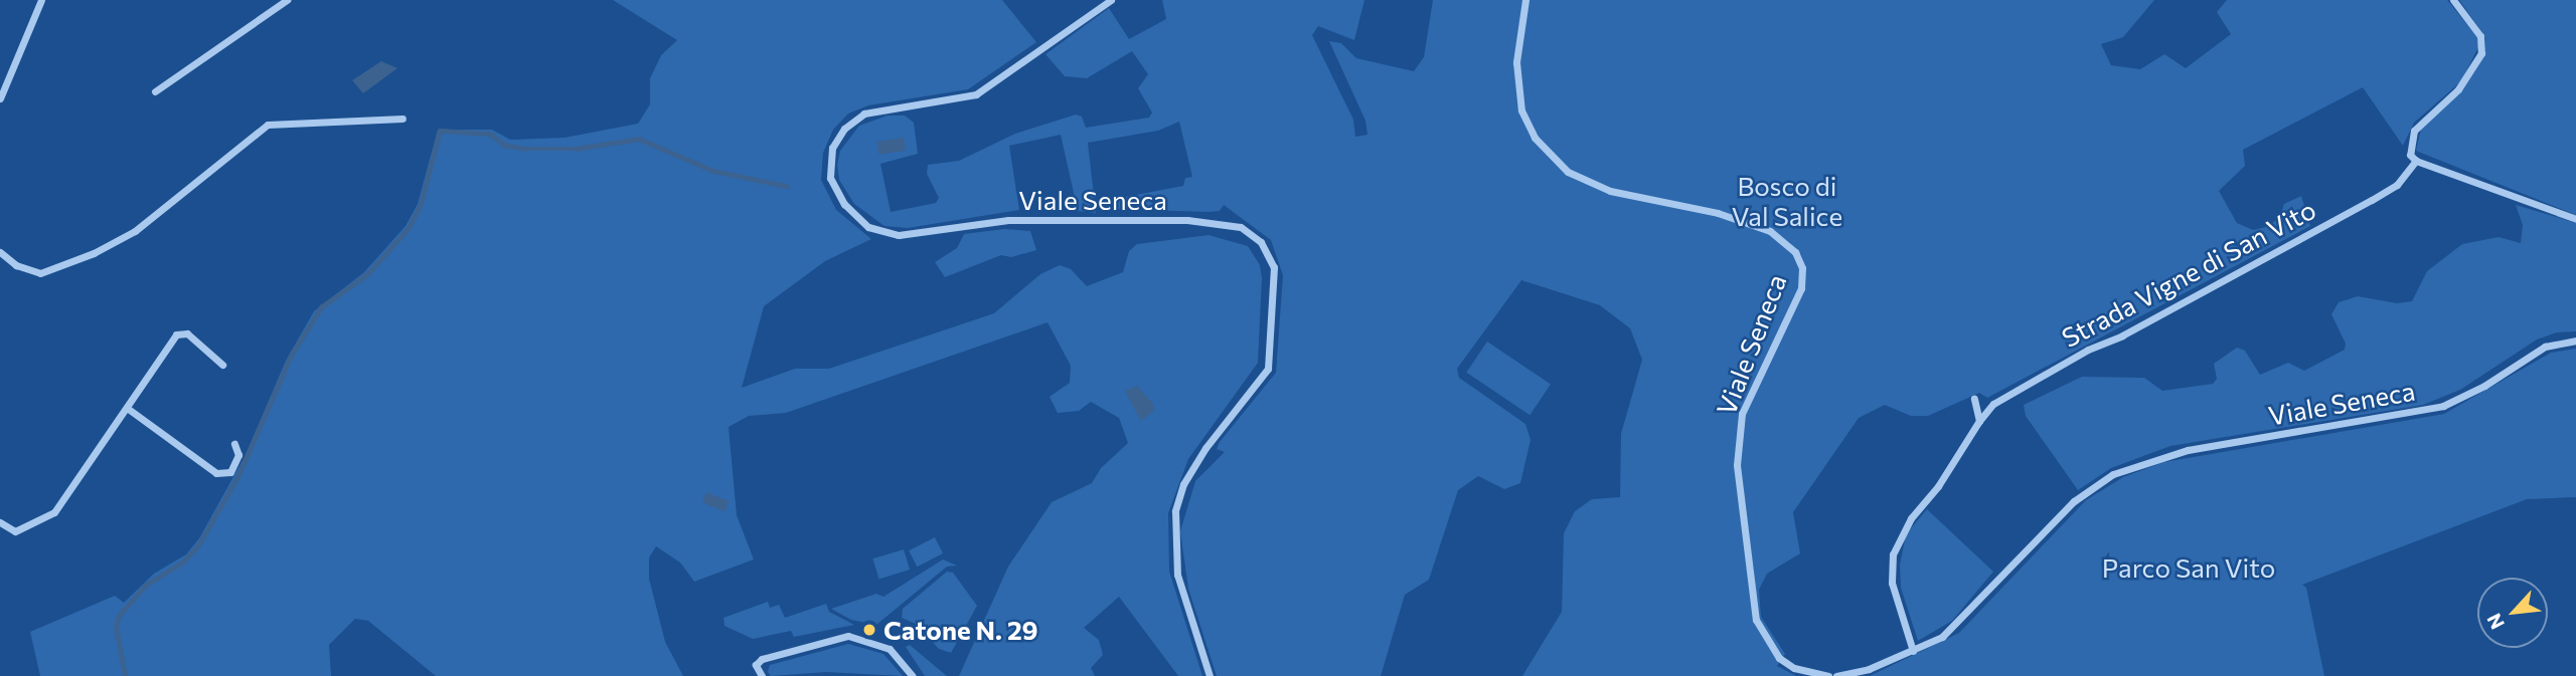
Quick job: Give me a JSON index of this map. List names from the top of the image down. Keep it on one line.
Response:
{"streets":{"street":["Viale Seneca","Strada Vigne di San Vito"]},"crossings":[["Viale Seneca","Strada Vigne di San Vito"]],"parks":["Bosco di Val Salice","Parco San Vito"],"places":["Catone N. 29"],"north":"bottom left"}
